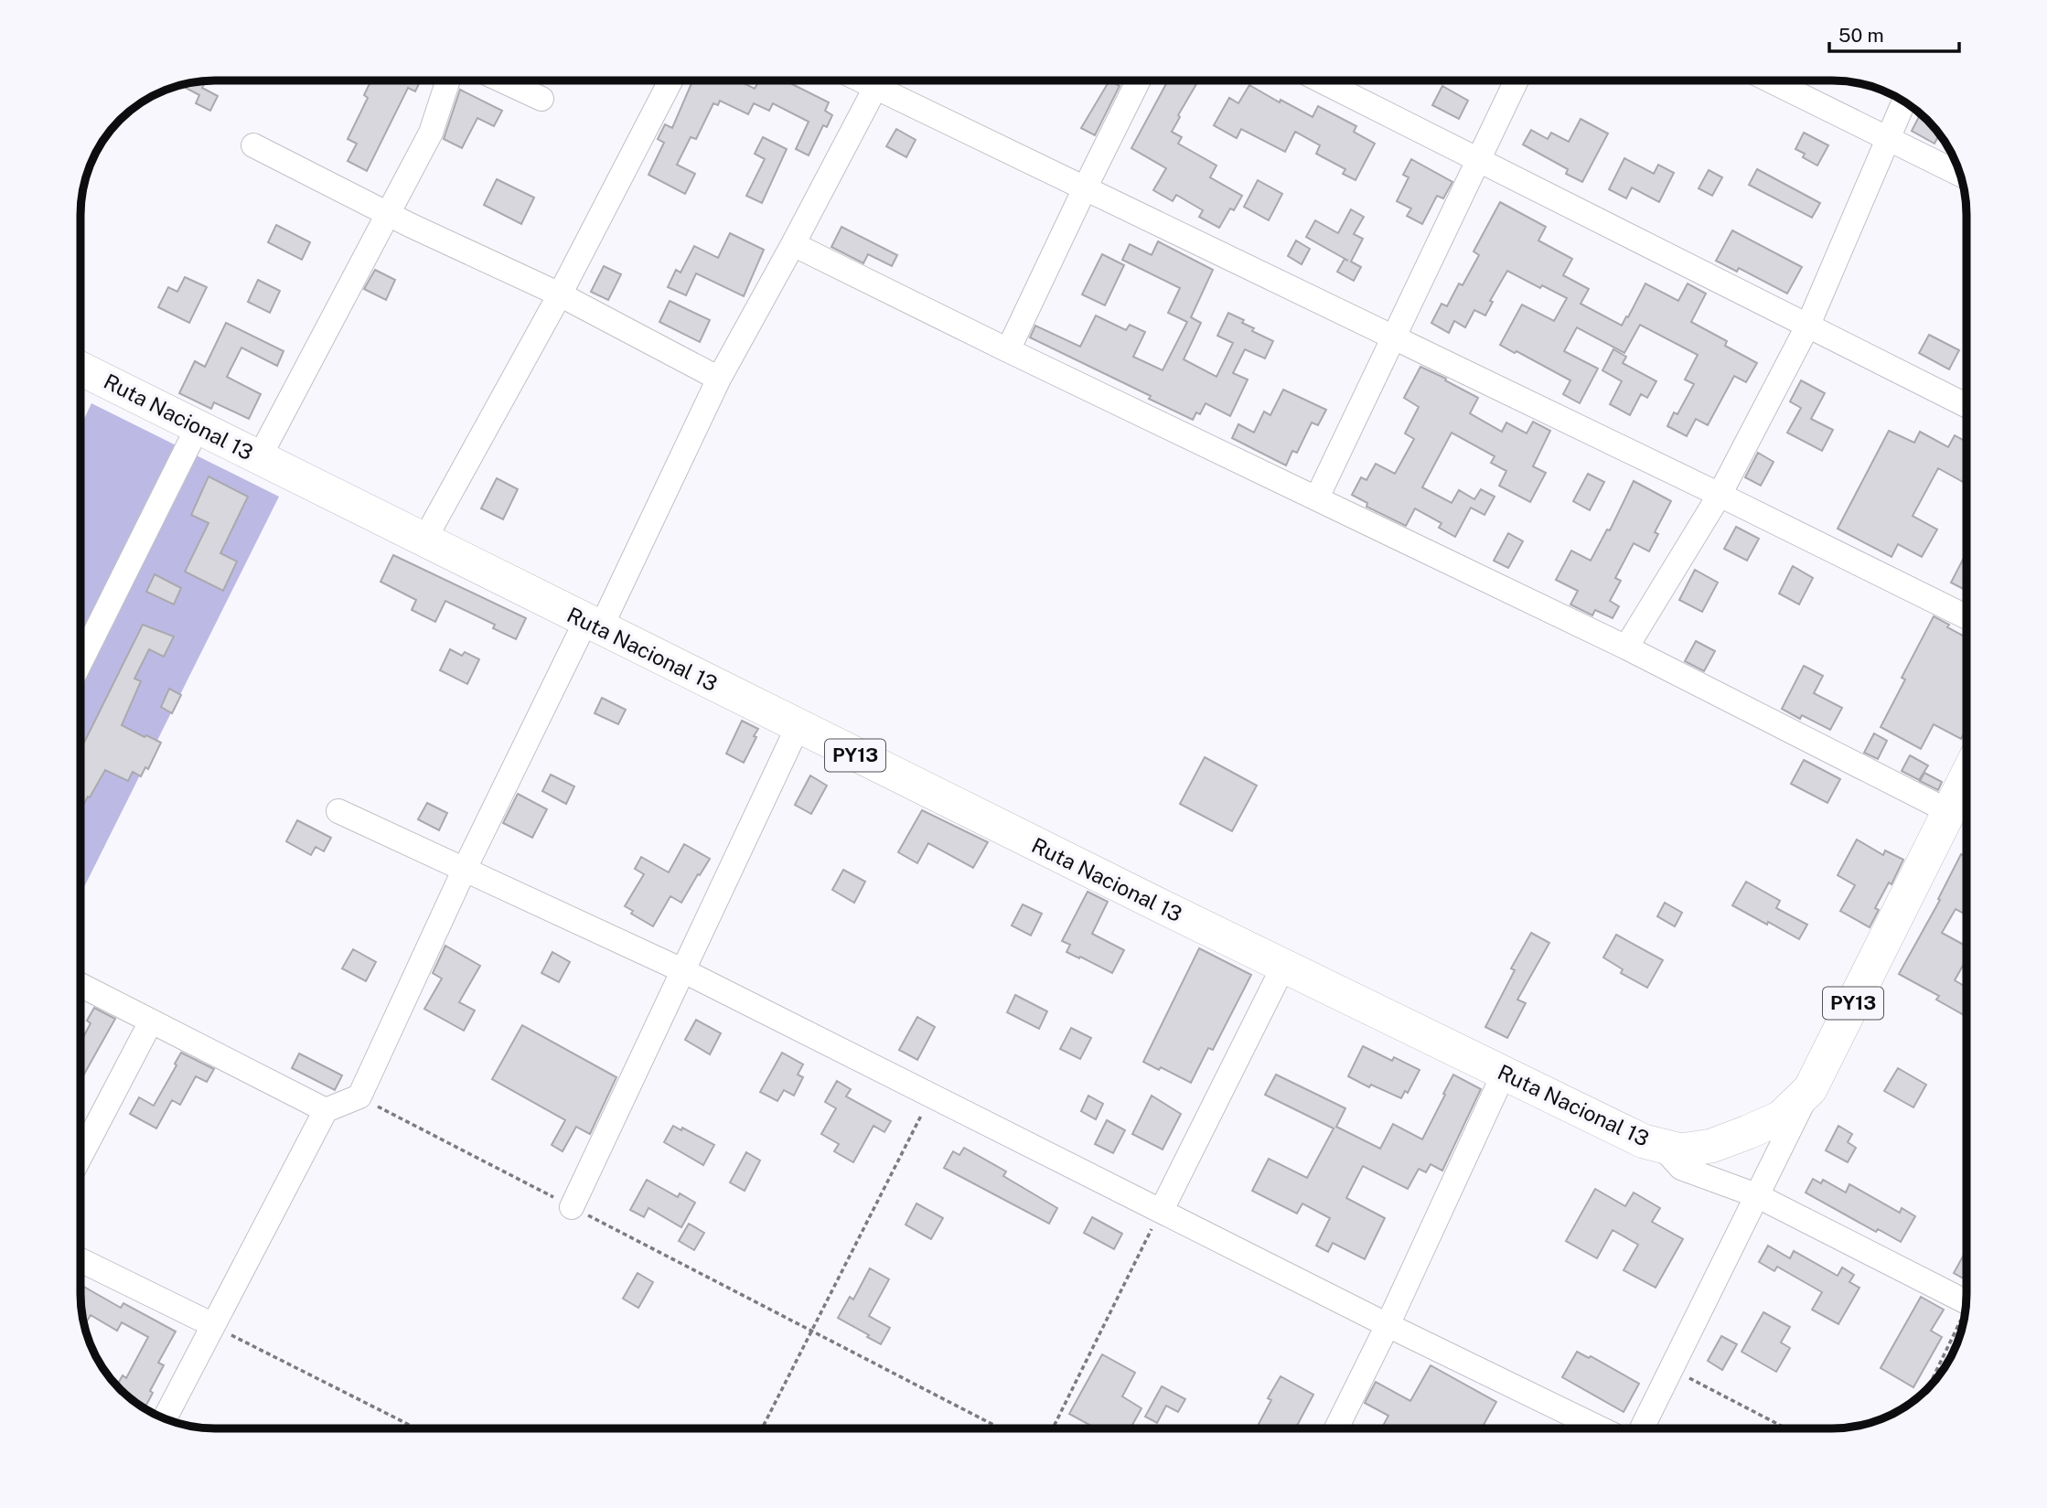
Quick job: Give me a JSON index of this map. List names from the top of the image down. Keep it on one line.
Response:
{"streets":{"highway":["Ruta Nacional 13","PY13"]},"scale_bar":"50 m"}
